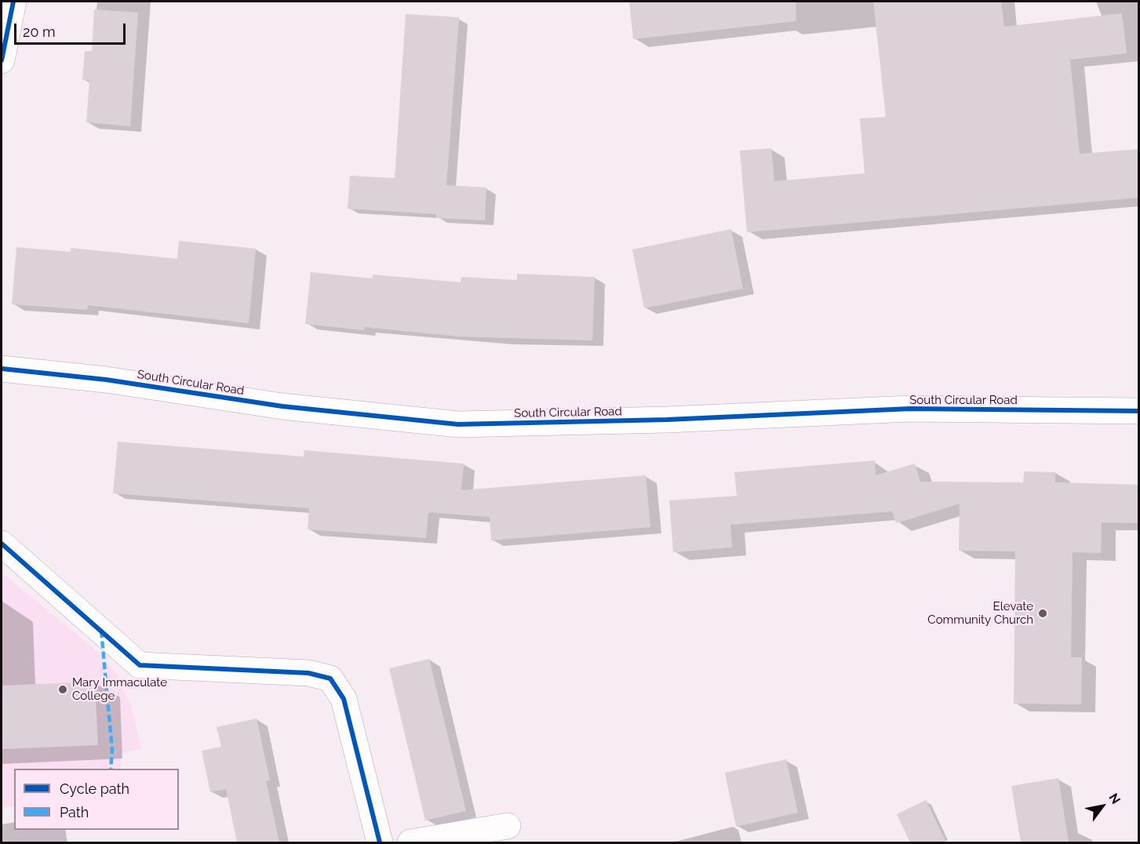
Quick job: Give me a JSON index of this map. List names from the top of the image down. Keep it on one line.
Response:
{"streets":{"street":["South Circular Road"]},"places":["Elevate Community Church","Mary Immaculate College"],"legend":["Cycle path","Path"],"scale_bar":"20 m","north":"top right"}
